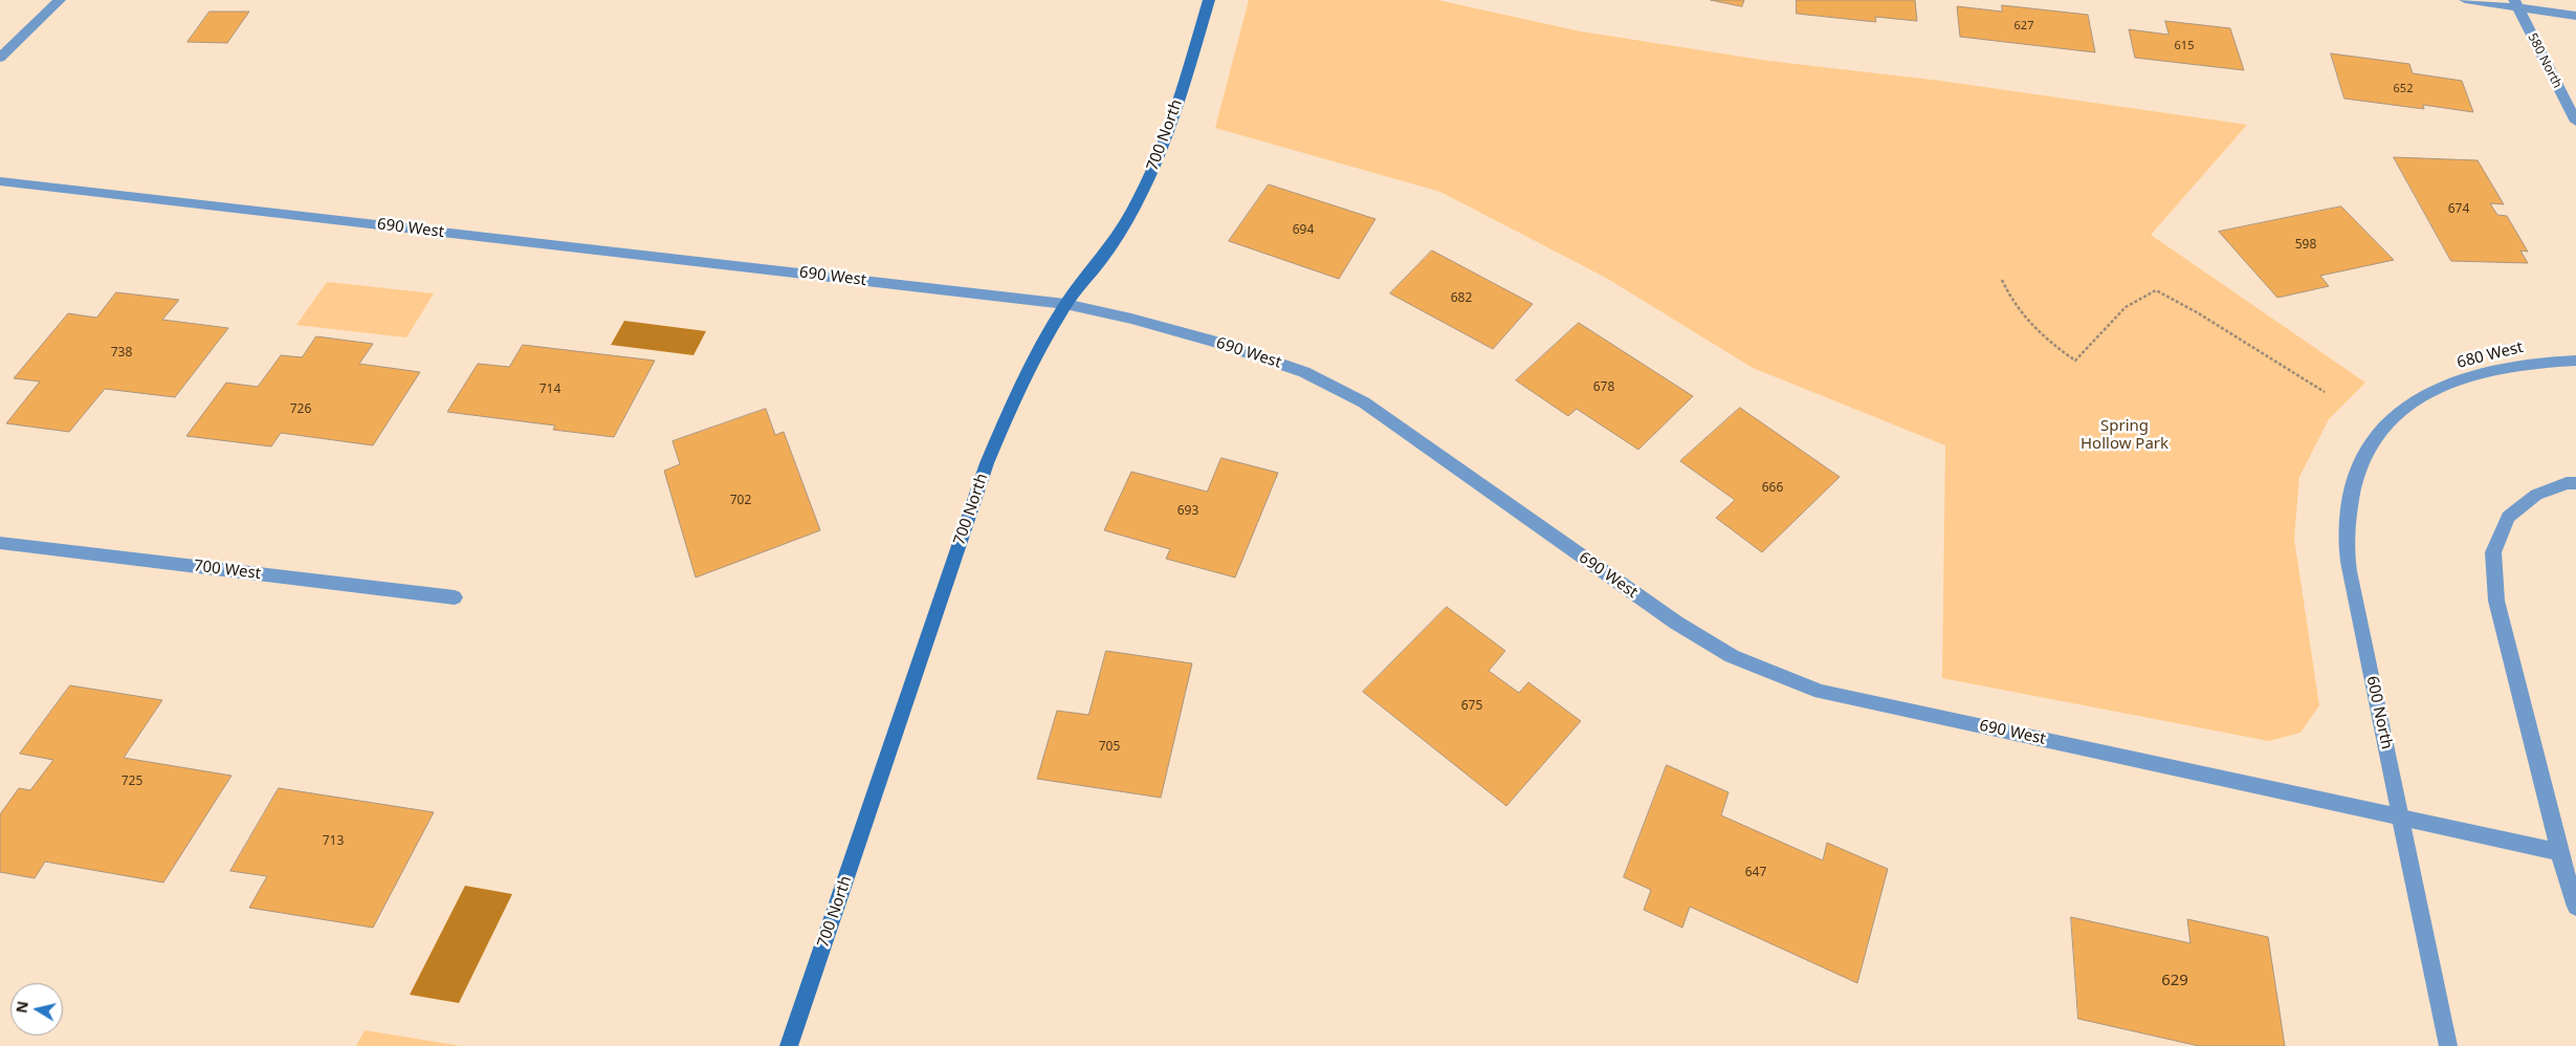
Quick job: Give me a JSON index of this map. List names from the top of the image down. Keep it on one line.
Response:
{"streets":{"street":["580 North","700 North","690 West","680 West","700 West","600 North"]},"crossings":[["700 North","690 West"],["690 West","600 North"],["680 West","600 North"]],"parks":["Spring Hollow Park"],"house_numbers":["627","615","652","674","694","598","682","738","678","714","726","666","702","693","675","705","725","713","647","629"],"north":"left"}
